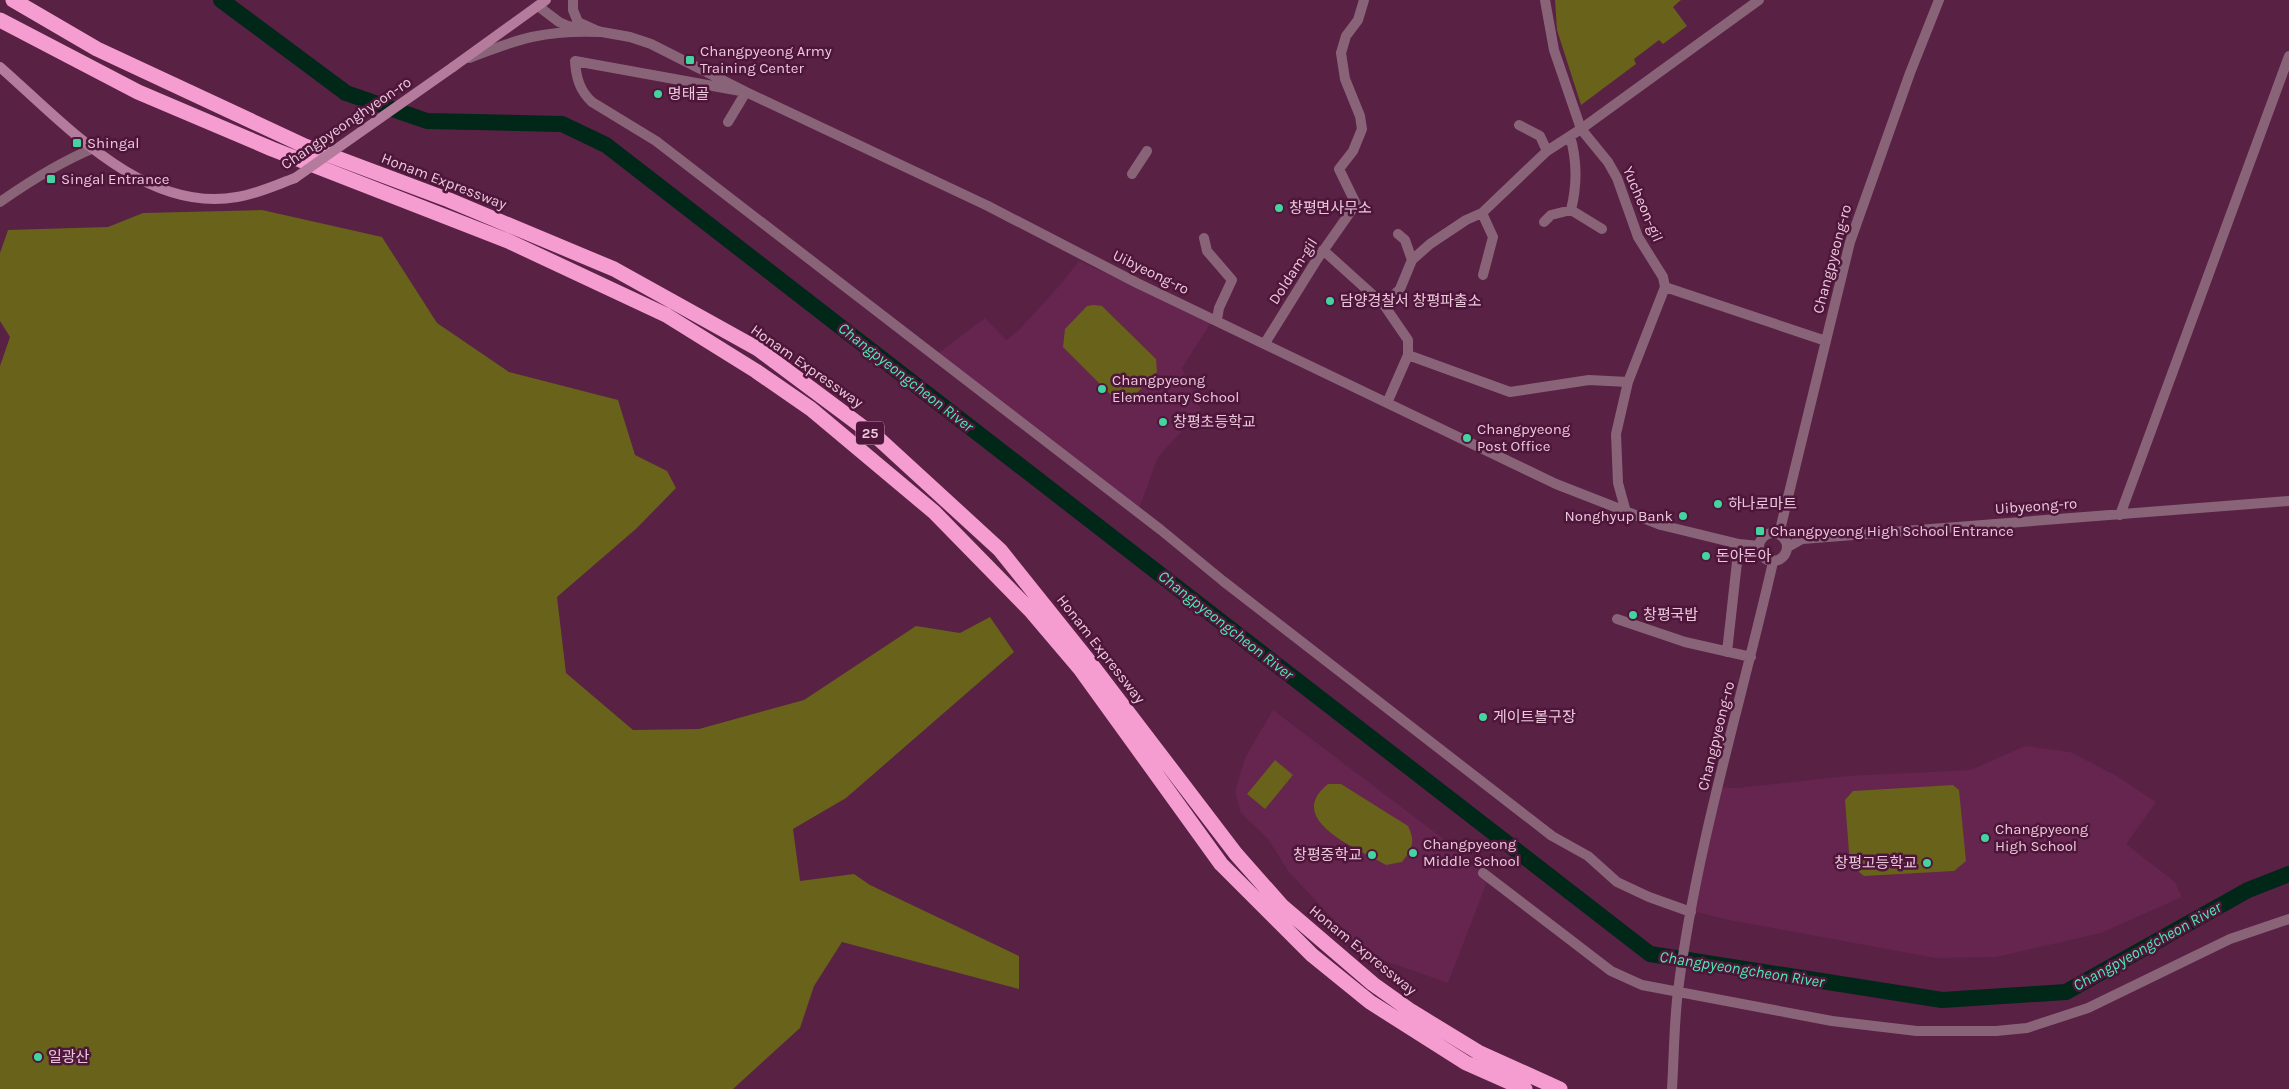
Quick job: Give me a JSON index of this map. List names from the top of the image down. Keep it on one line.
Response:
{"streets":{"highway":["Honam Expressway","25"],"main road":["Changpyeonghyeon-ro"],"street":["Yucheon-gil","Changpyeong-ro","Doldam-gil","Uibyeong-ro"]},"crossings":[["Changpyeonghyeon-ro","Uibyeong-ro"],["Changpyeong-ro","Uibyeong-ro"],["Doldam-gil","Uibyeong-ro"]],"water":["Changpyeongcheon River"],"places":{"transit":["Changpyeong Army Training Center","Shingal","Singal Entrance","Changpyeong High School Entrance"],"other":["명태골","창평면사무소","담양경찰서 창평파출소","Changpyeong Elementary School","창평초등학교","Changpyeong Post Office","하나로마트","Nonghyup Bank","돈아돈아","창평국밥","게이트볼구장","Changpyeong High School","Changpyeong Middle School","창평중학교","창평고등학교","일광산"]}}
